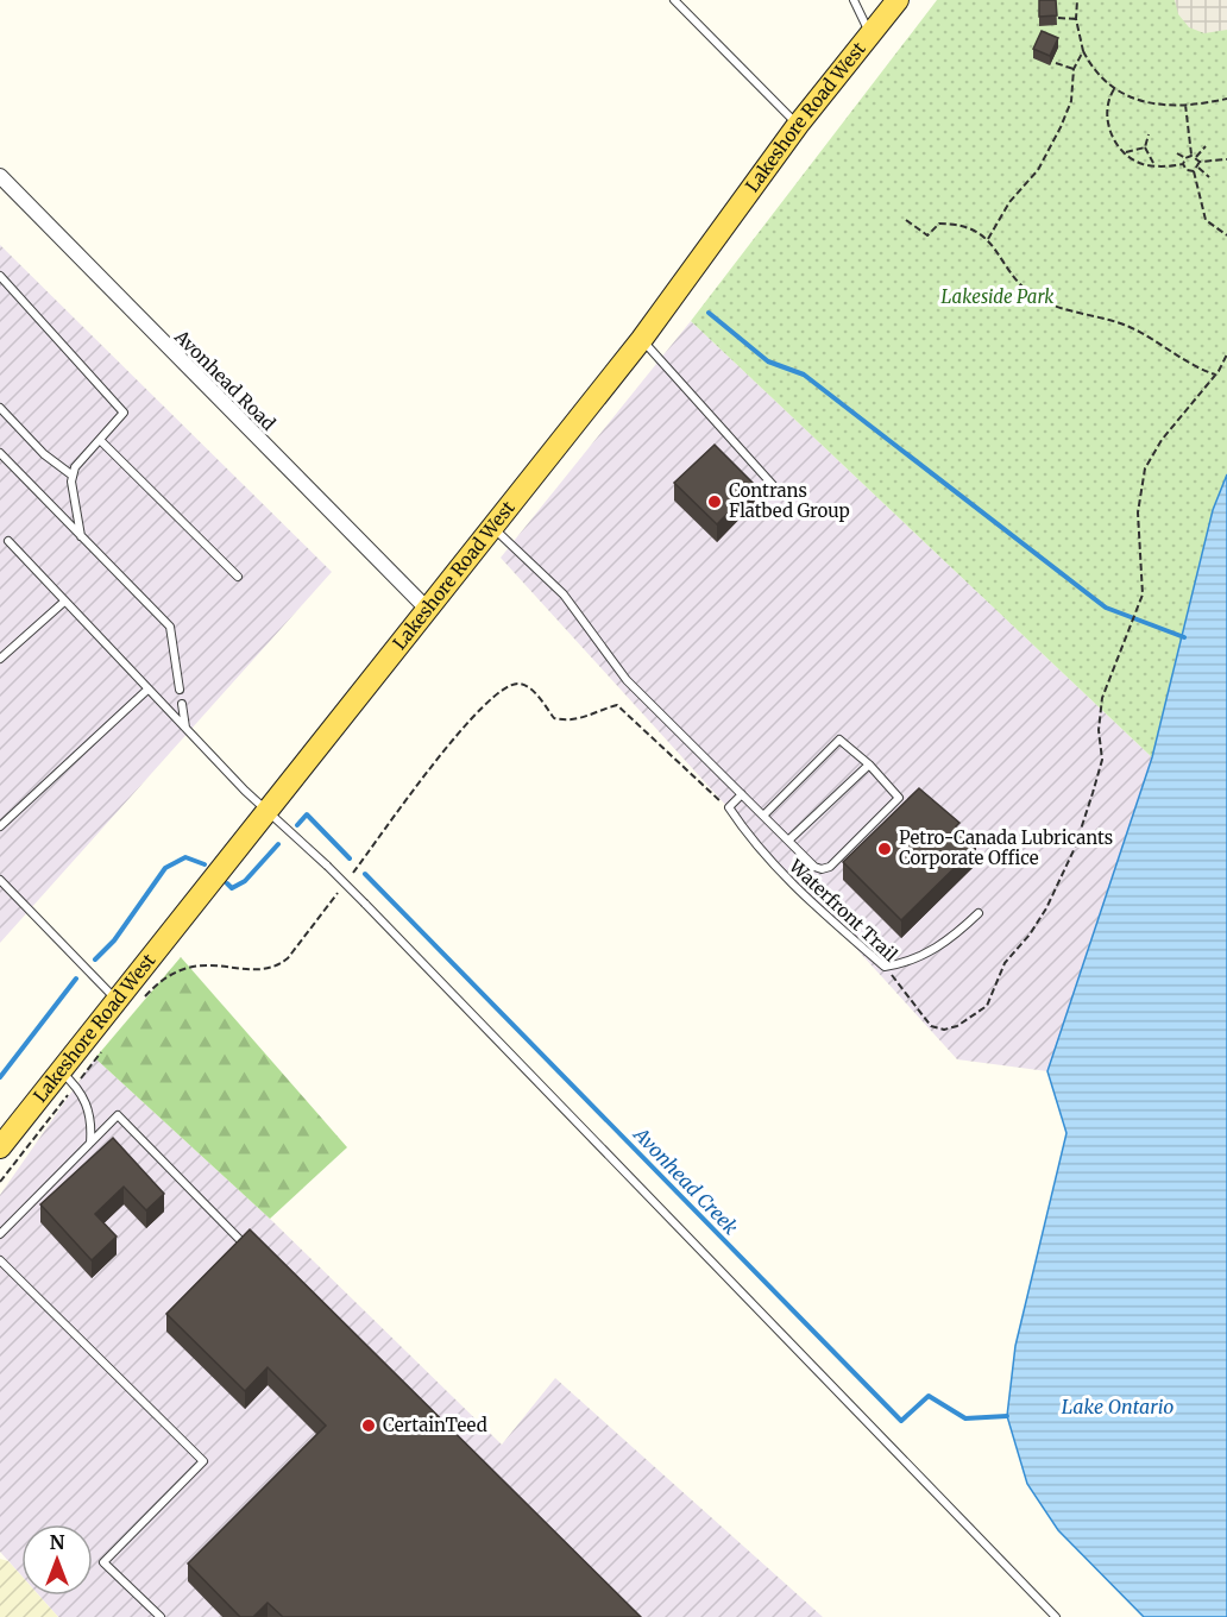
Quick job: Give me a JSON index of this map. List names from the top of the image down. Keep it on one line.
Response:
{"streets":{"main road":["Lakeshore Road West"],"street":["Avonhead Road"],"lane":["Waterfront Trail"]},"crossings":[["Lakeshore Road West","Avonhead Road"]],"water":["Avonhead Creek","Lake Ontario"],"parks":["Lakeside Park"],"places":["Contrans Flatbed Group","Petro-Canada Lubricants Corporate Office","CertainTeed"],"north":"top"}
